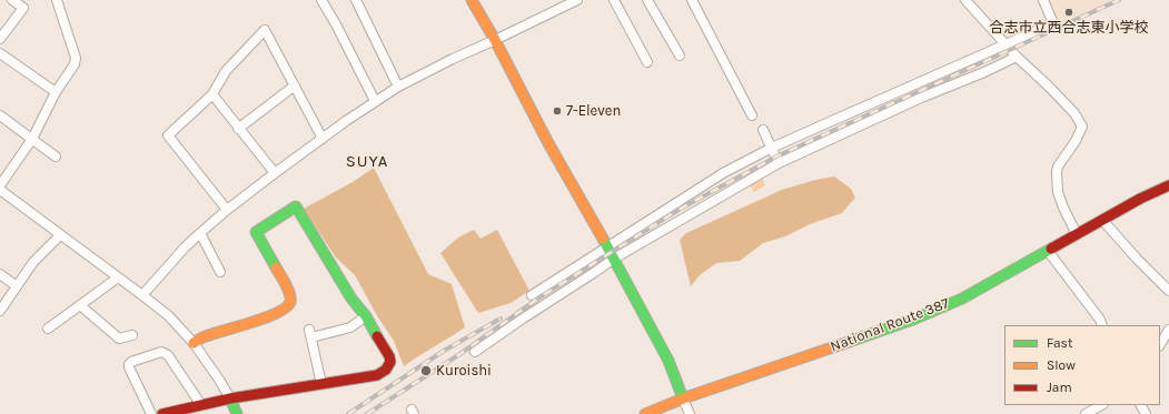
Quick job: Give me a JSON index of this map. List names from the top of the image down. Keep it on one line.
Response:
{"streets":{"main road":["National Route 387"]},"districts":["SUYA"],"places":["合志市立西合志東小学校","7-Eleven","Kuroishi"],"legend":["Fast","Slow","Jam"]}
